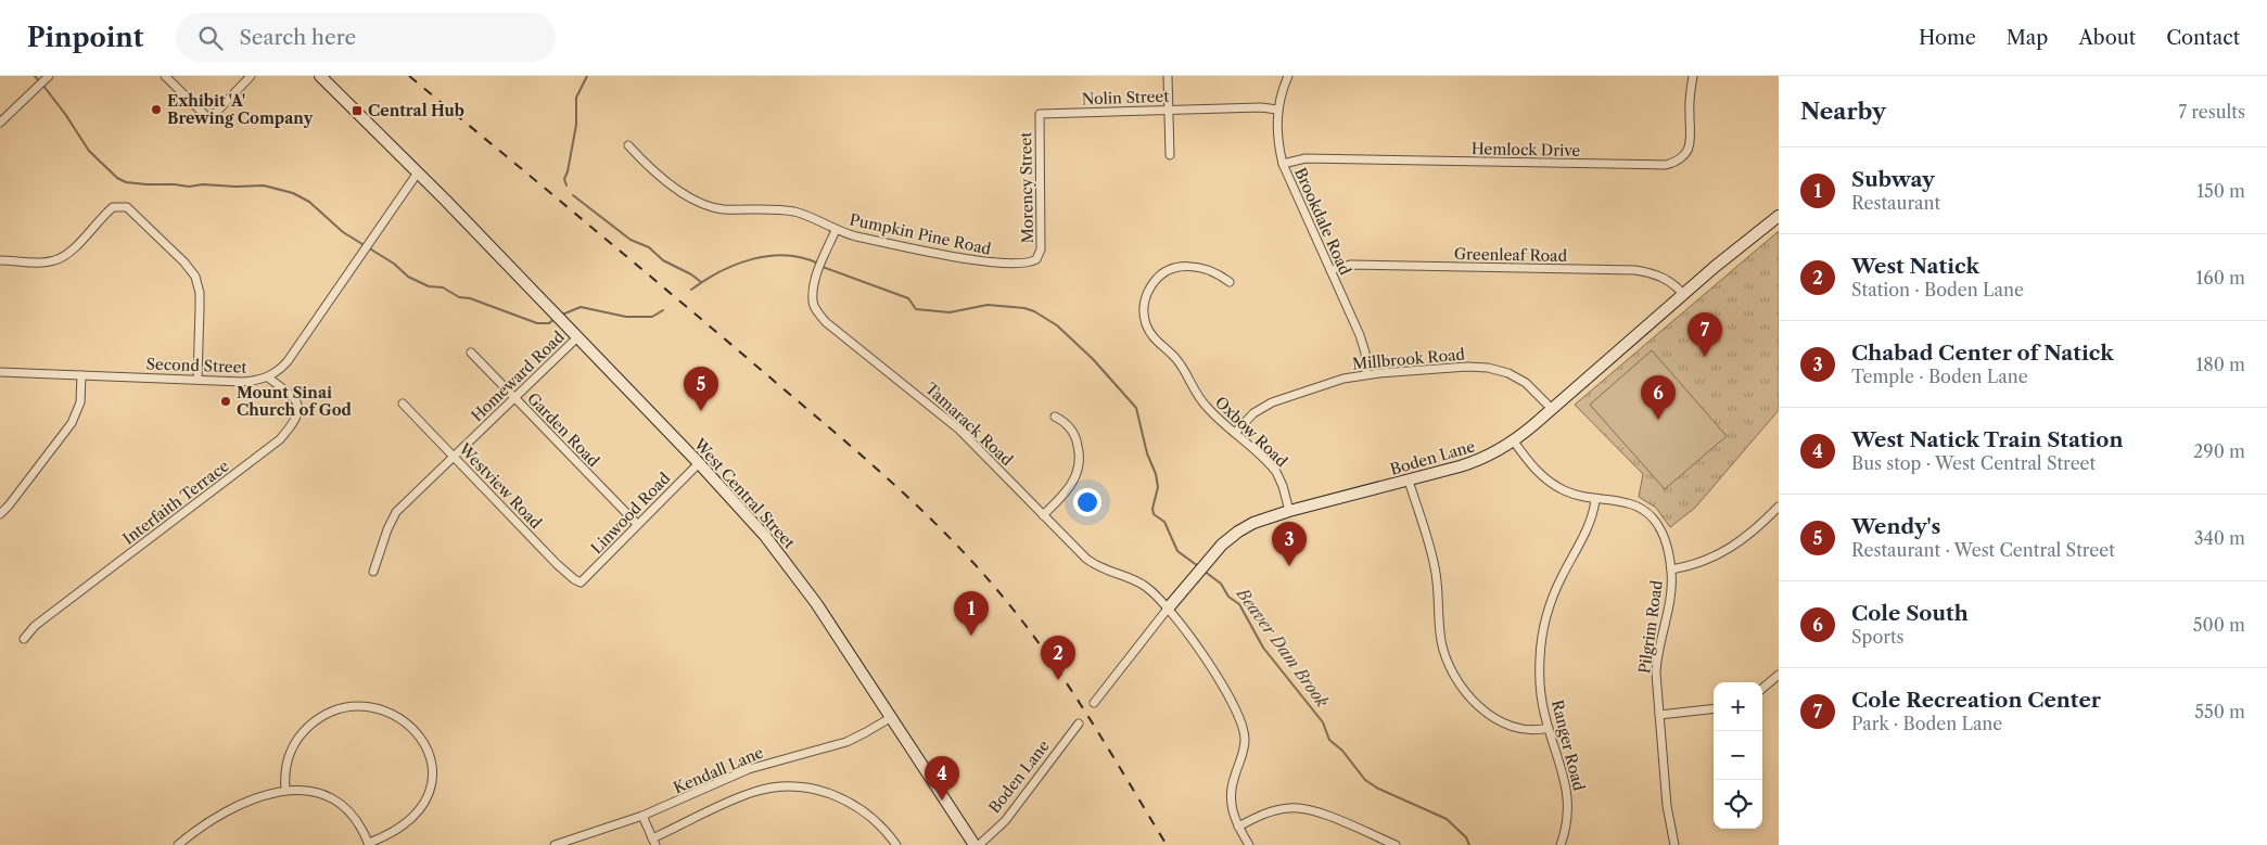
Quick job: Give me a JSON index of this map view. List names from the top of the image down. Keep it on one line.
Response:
{"streets":{"main road":["Boden Lane","West Central Street"],"street":["Nolin Street","Hemlock Drive","Morency Street","Brookdale Road","Pumpkin Pine Road","Greenleaf Road","Millbrook Road","Second Street","Homeward Road","Tamarack Road","Garden Road","Oxbow Road","Westview Road","Interfaith Terrace","Linwood Road","Pilgrim Road","Ranger Road","Kendall Lane"]},"crossings":[["Nolin Street","Morency Street"],["Nolin Street","Brookdale Road"],["Hemlock Drive","Brookdale Road"],["Morency Street","Pumpkin Pine Road"],["Brookdale Road","Greenleaf Road"],["Brookdale Road","Millbrook Road"],["Pumpkin Pine Road","Tamarack Road"],["Greenleaf Road","Boden Lane"],["Millbrook Road","Oxbow Road"],["Millbrook Road","Boden Lane"],["Second Street","West Central Street"],["Second Street","Interfaith Terrace"],["Homeward Road","Garden Road"],["Homeward Road","Westview Road"],["Homeward Road","West Central Street"],["Tamarack Road","Boden Lane"],["Garden Road","Linwood Road"],["Oxbow Road","Boden Lane"],["Boden Lane","Pilgrim Road"],["Westview Road","Linwood Road"],["West Central Street","Linwood Road"],["West Central Street","Kendall Lane"],["Pilgrim Road","Ranger Road"]],"water":["Beaver Dam Brook"],"places":{"other":["Exhibit 'A' Brewing Company","Mount Sinai Church of God"],"transit":["Central Hub"]},"page":{"header":"Pinpoint","search":"Search here","nav":["Home","Map","About","Contact"],"heading":["Nearby","7 results"],"list":[{"mark":"1","name":"Subway","note":"Restaurant","value":"150 m"},{"mark":"2","name":"West Natick","note":"Station · Boden Lane","value":"160 m"},{"mark":"3","name":"Chabad Center of Natick","note":"Temple · Boden Lane","value":"180 m"},{"mark":"4","name":"West Natick Train Station","note":"Bus stop · West Central Street","value":"290 m"},{"mark":"5","name":"Wendy's","note":"Restaurant · West Central Street","value":"340 m"},{"mark":"6","name":"Cole South","note":"Sports","value":"500 m"},{"mark":"7","name":"Cole Recreation Center","note":"Park · Boden Lane","value":"550 m"}],"pins":["7","5","6","3","1","2","4"],"map_buttons":["+","−"]}}
